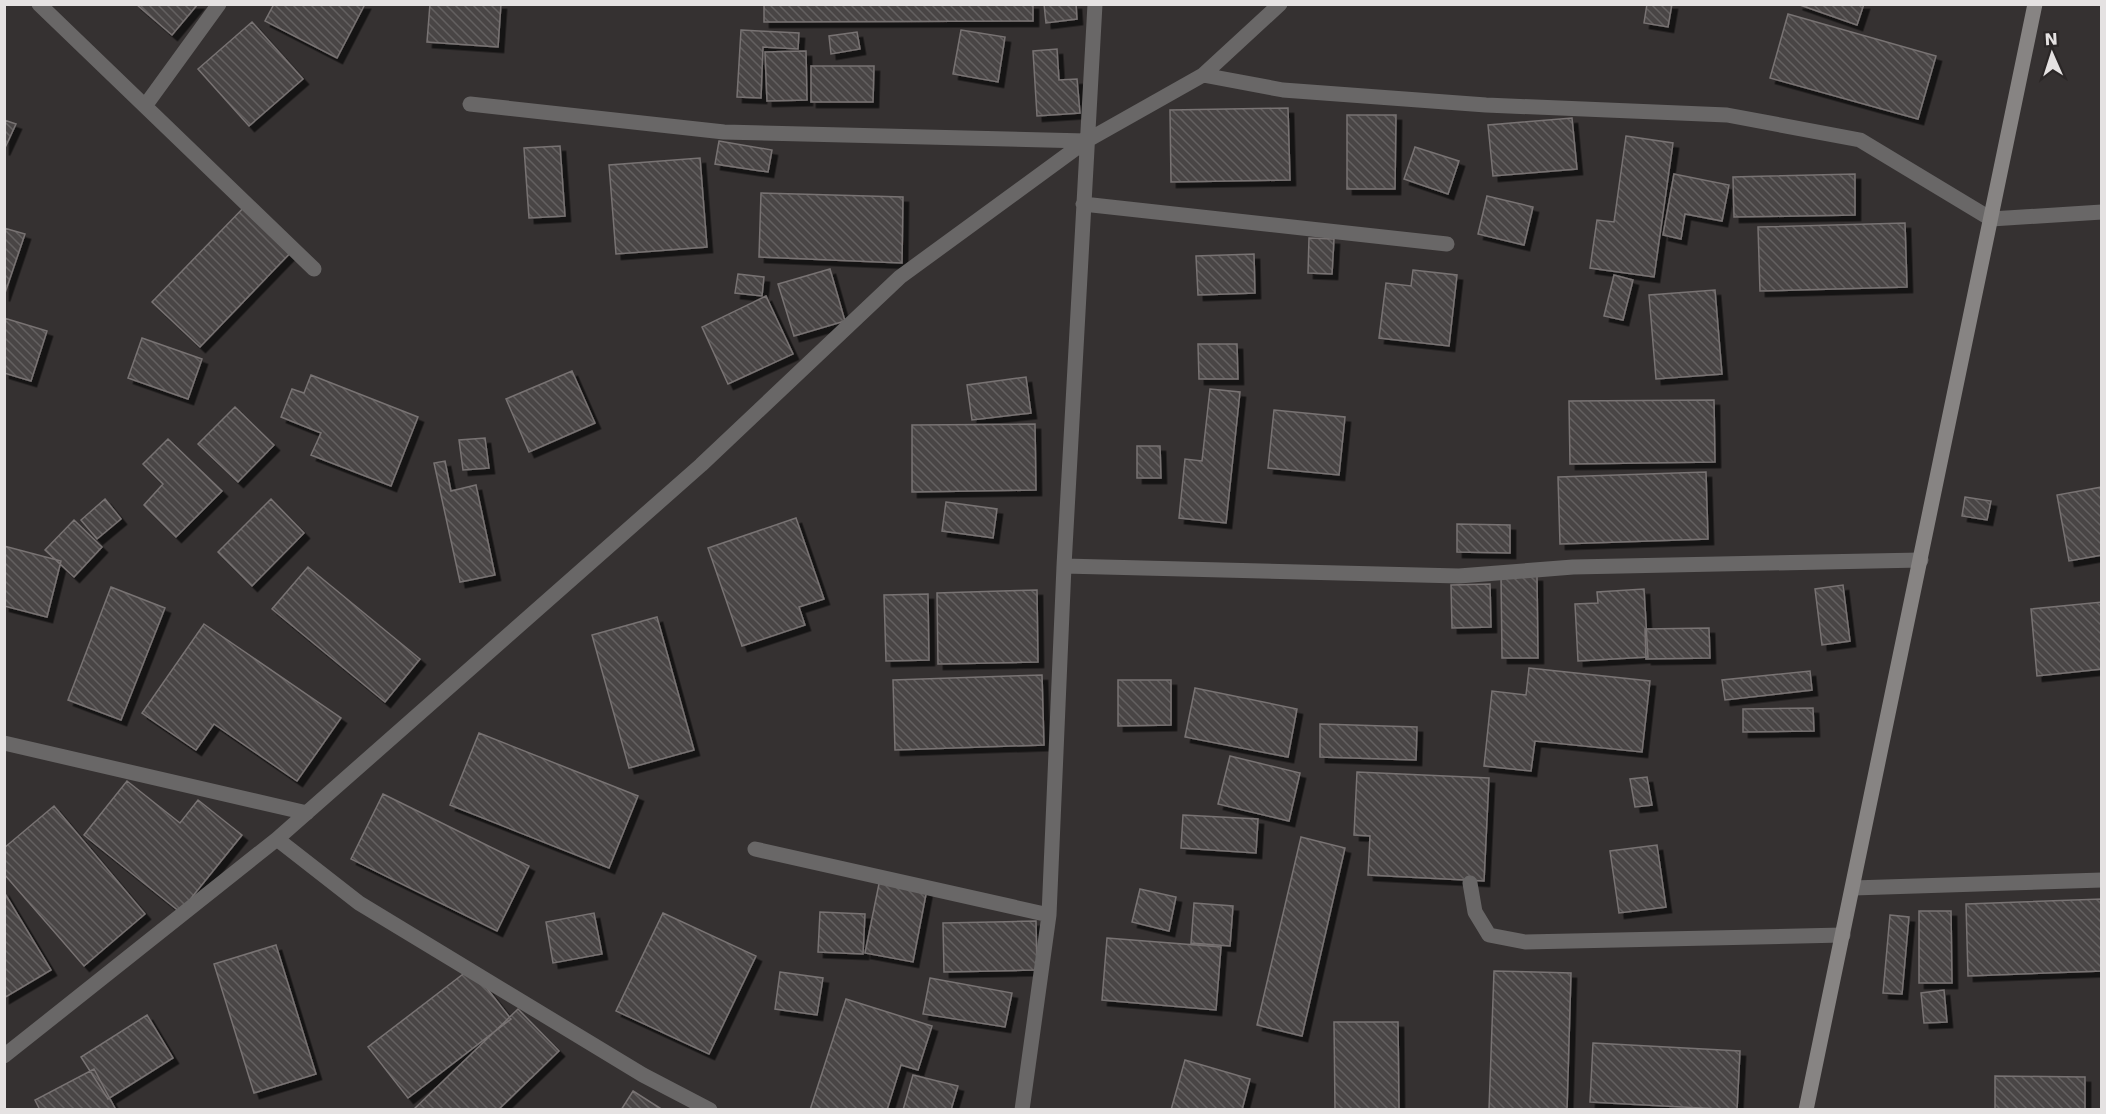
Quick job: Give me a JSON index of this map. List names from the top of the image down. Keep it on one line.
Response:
{"north":"top"}
